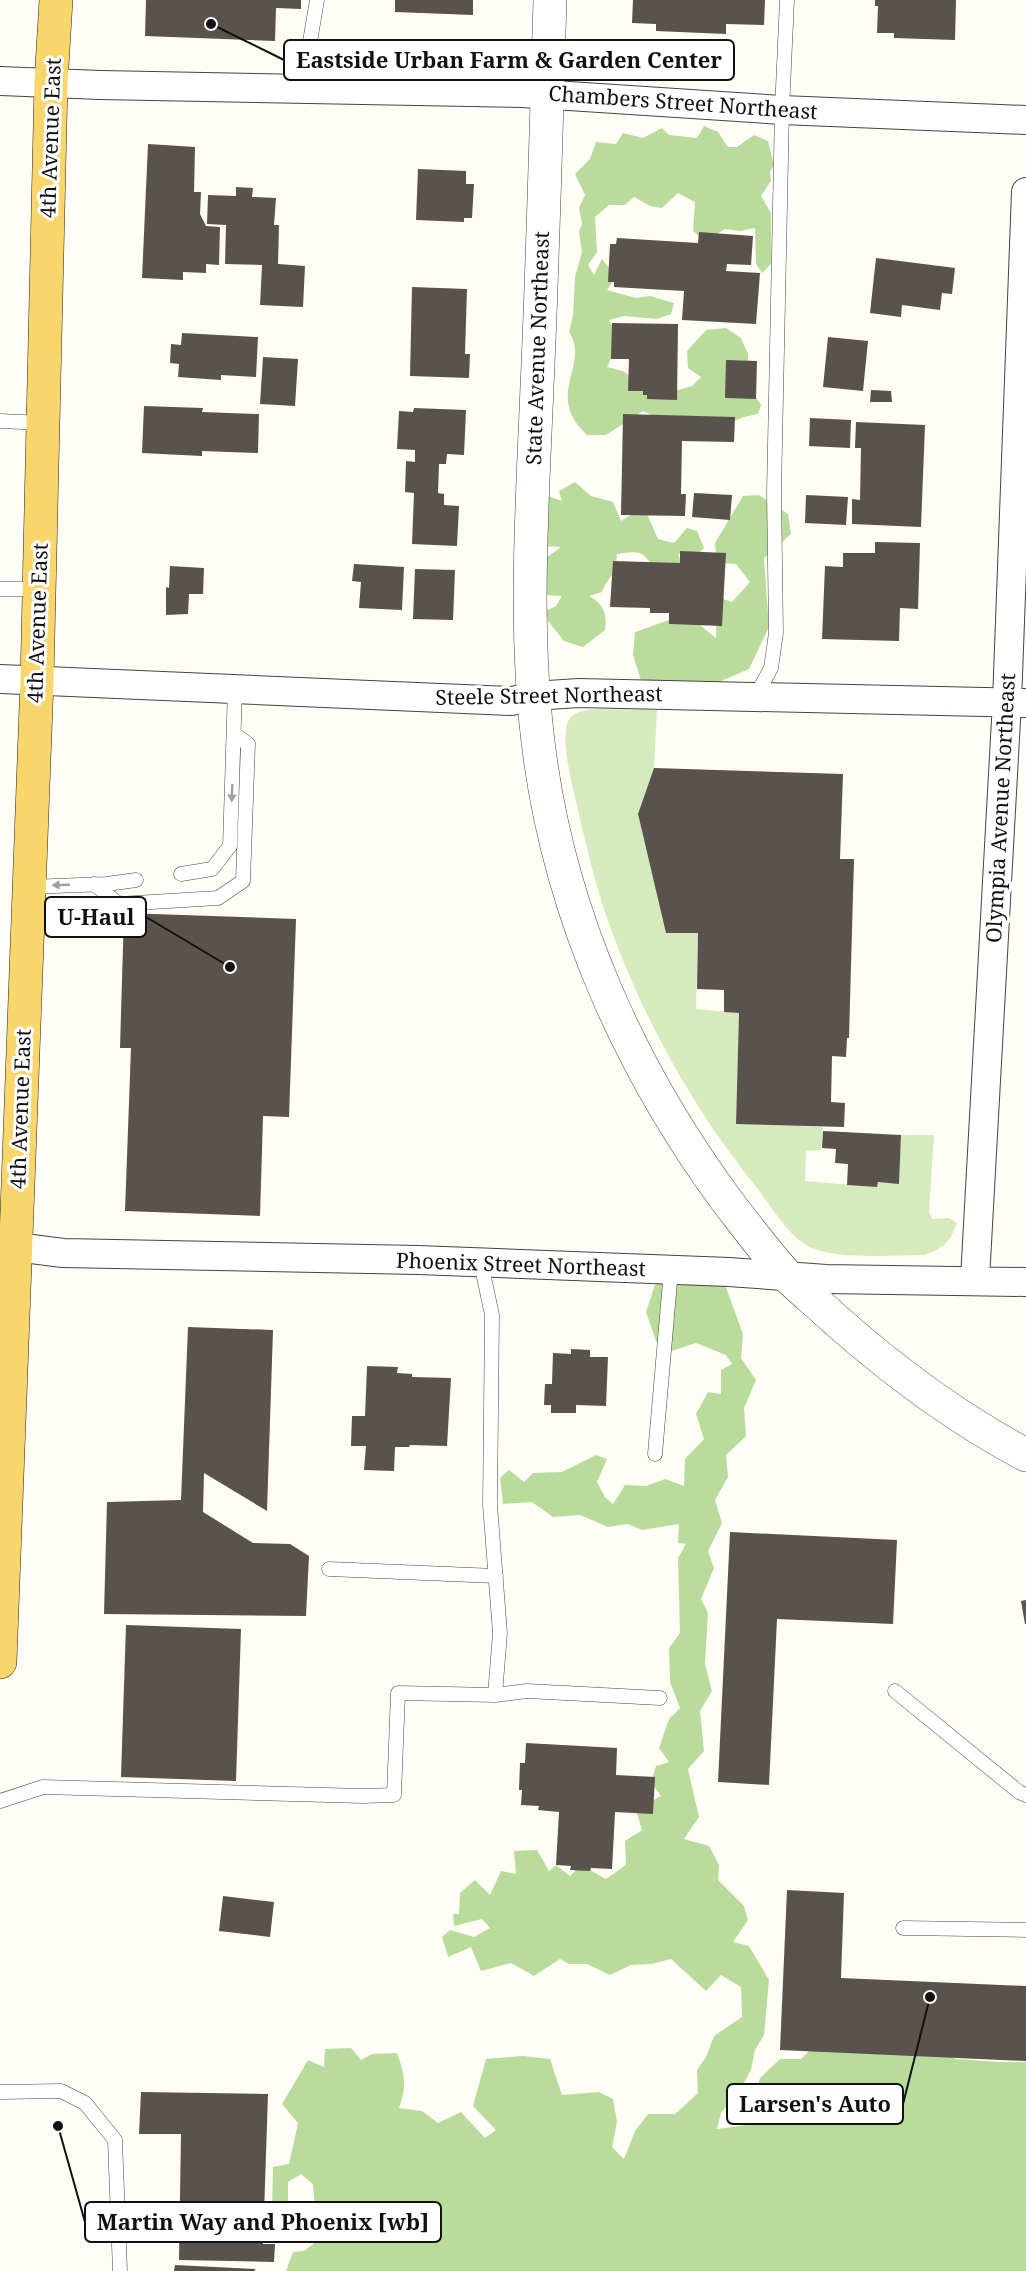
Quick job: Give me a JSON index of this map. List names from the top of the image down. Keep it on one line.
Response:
{"streets":{"main road":["4th Avenue East"],"street":["Chambers Street Northeast","State Avenue Northeast","Steele Street Northeast","Olympia Avenue Northeast","Phoenix Street Northeast"]},"crossings":[["Chambers Street Northeast","4th Avenue East"],["Chambers Street Northeast","State Avenue Northeast"],["4th Avenue East","Steele Street Northeast"],["4th Avenue East","Phoenix Street Northeast"],["State Avenue Northeast","Steele Street Northeast"],["State Avenue Northeast","Phoenix Street Northeast"],["Steele Street Northeast","Olympia Avenue Northeast"],["Olympia Avenue Northeast","Phoenix Street Northeast"]],"places":["Eastside Urban Farm & Garden Center","U-Haul","Larsen's Auto","Martin Way and Phoenix [wb]"]}
